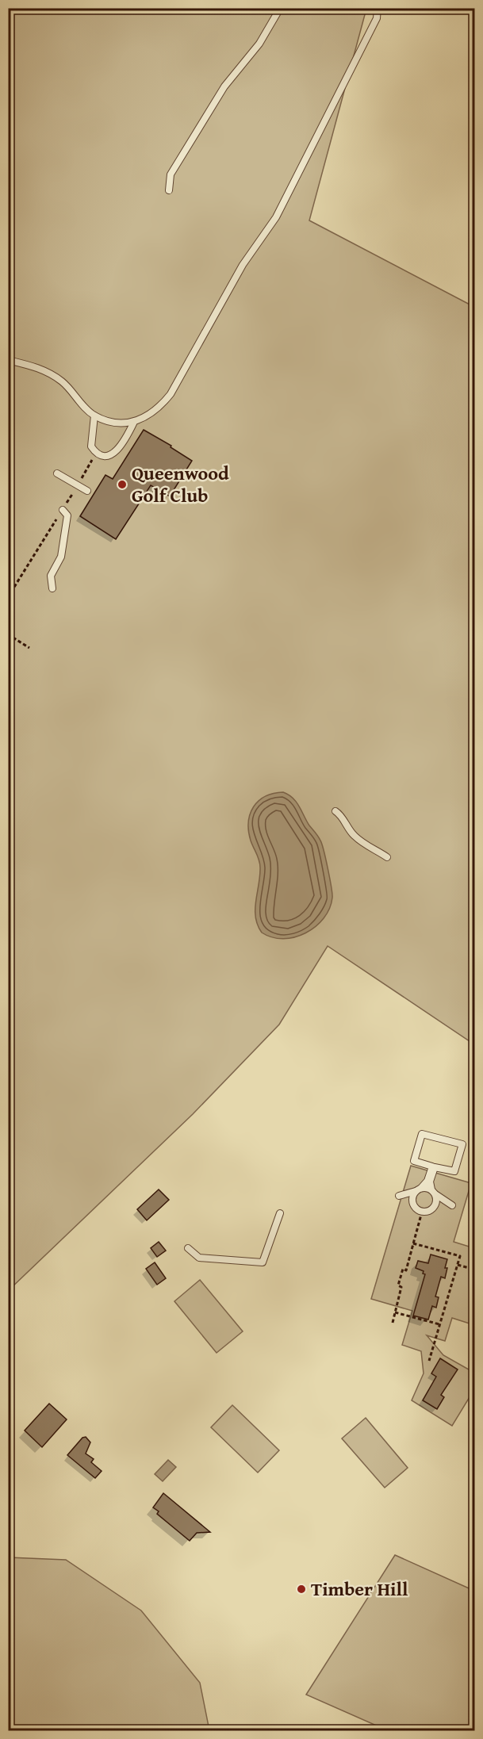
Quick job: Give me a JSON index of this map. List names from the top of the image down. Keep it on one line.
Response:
{"places":["Queenwood Golf Club","Timber Hill"]}
